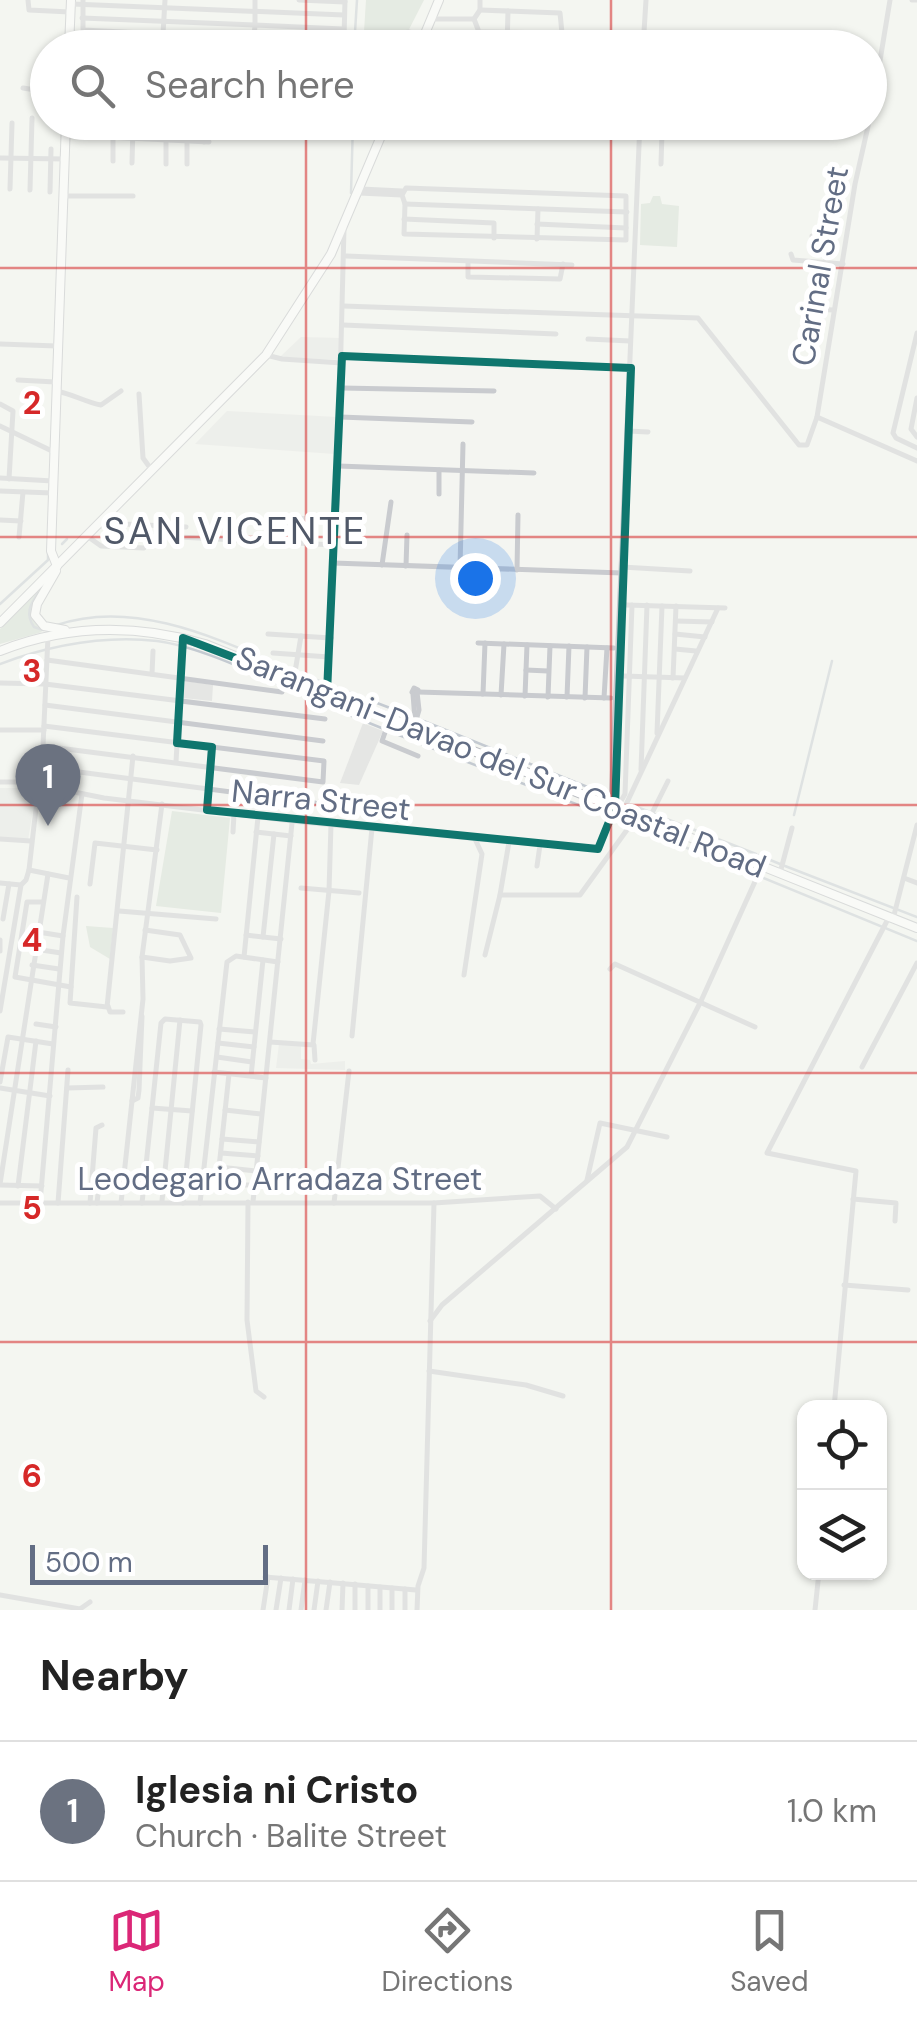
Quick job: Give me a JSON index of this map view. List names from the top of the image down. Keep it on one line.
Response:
{"streets":{"main road":["Sarangani-Davao del Sur Coastal Road"],"street":["Carinal Street","Narra Street","Leodegario Arradaza Street"]},"crossings":[["Sarangani-Davao del Sur Coastal Road","Narra Street"]],"districts":["SAN VICENTE"],"scale_bar":"500 m","page":{"search":"Search here","pins":"1","scale":"500 m","heading":"Nearby","list":[{"mark":"1","name":"Iglesia ni Cristo","note":"Church · Balite Street","value":"1.0 km"}],"nav":["Map","Directions","Saved"]},"grid":{"rows":["2","3","4","5","6"]}}
